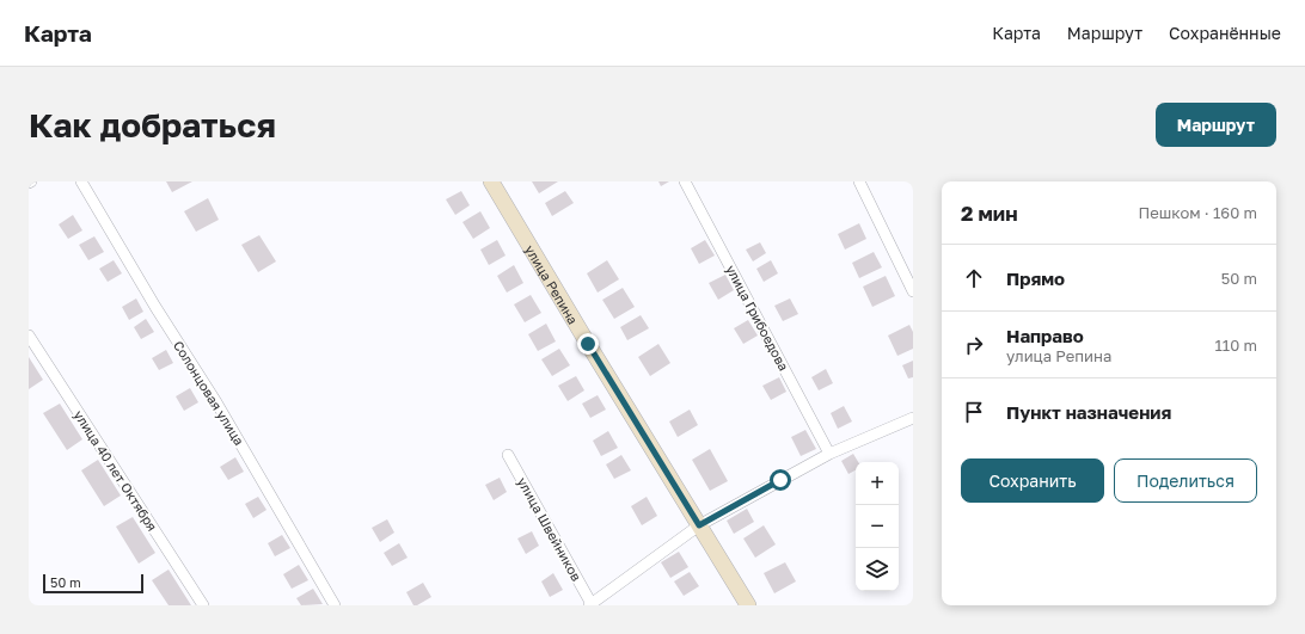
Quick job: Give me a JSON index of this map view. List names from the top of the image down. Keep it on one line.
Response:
{"streets":{"street":["улица Репина","улица Грибоедова","Солонцовая улица","улица 40 лет Октября","улица Швейников"]},"scale_bar":"50 m","page":{"header":"Карта","nav":["Карта","Маршрут","Сохранённые"],"buttons":["Маршрут",["Сохранить","Поделиться"]],"title":"Как добраться","heading":["2 мин","Пешком · 160 m"],"list":[["Прямо","50 m"],["Направо","улица Репина","110 m"],"Пункт назначения"],"map_buttons":["+","−"],"scale":"50 m"}}
